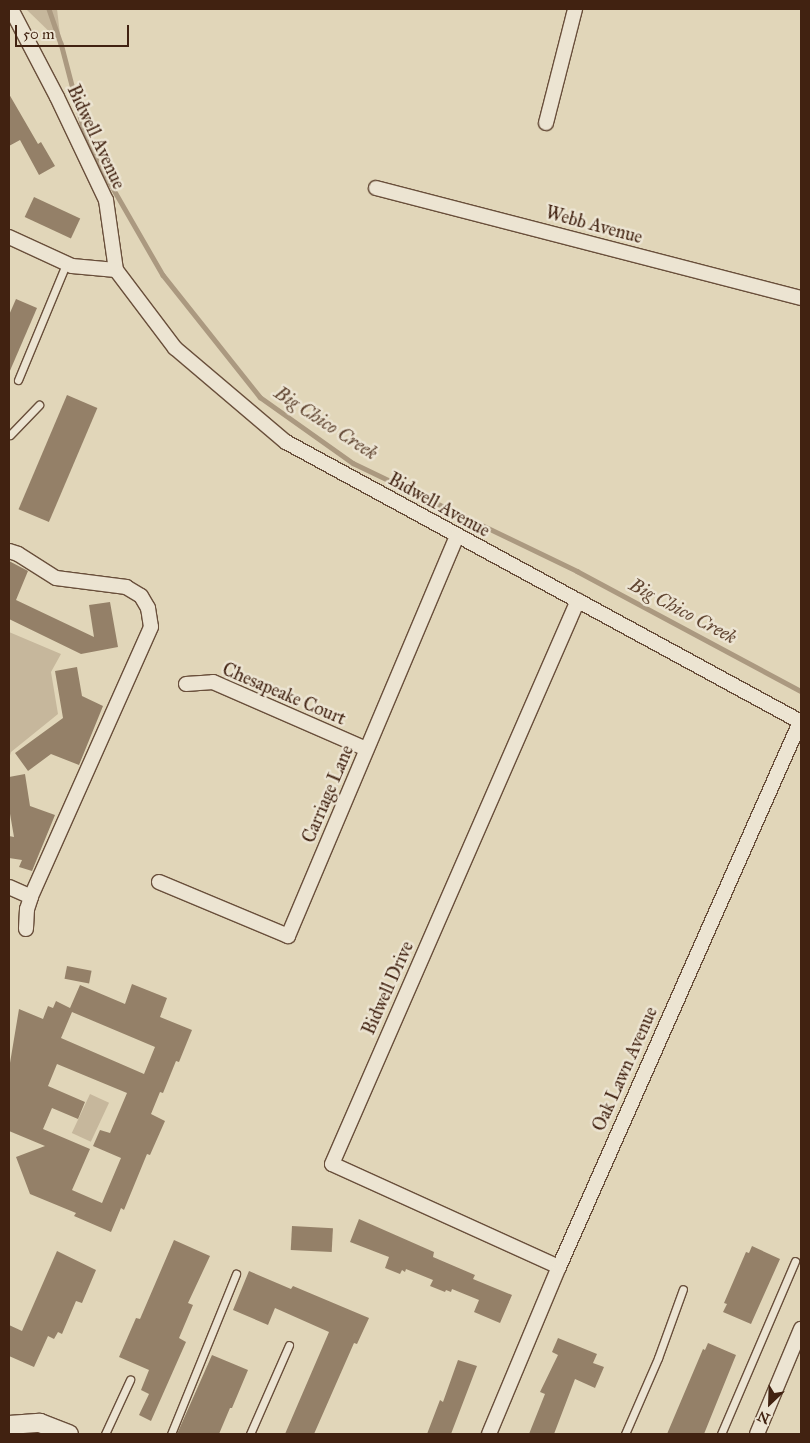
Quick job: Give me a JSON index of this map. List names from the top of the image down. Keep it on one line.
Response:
{"streets":{"street":["Bidwell Avenue","Webb Avenue","Chesapeake Court","Carriage Lane","Bidwell Drive","Oak Lawn Avenue"]},"crossings":[["Bidwell Avenue","Carriage Lane"],["Bidwell Avenue","Bidwell Drive"],["Bidwell Avenue","Oak Lawn Avenue"],["Chesapeake Court","Carriage Lane"],["Bidwell Drive","Oak Lawn Avenue"]],"water":["Big Chico Creek"],"scale_bar":"50 m","north":"bottom left"}
